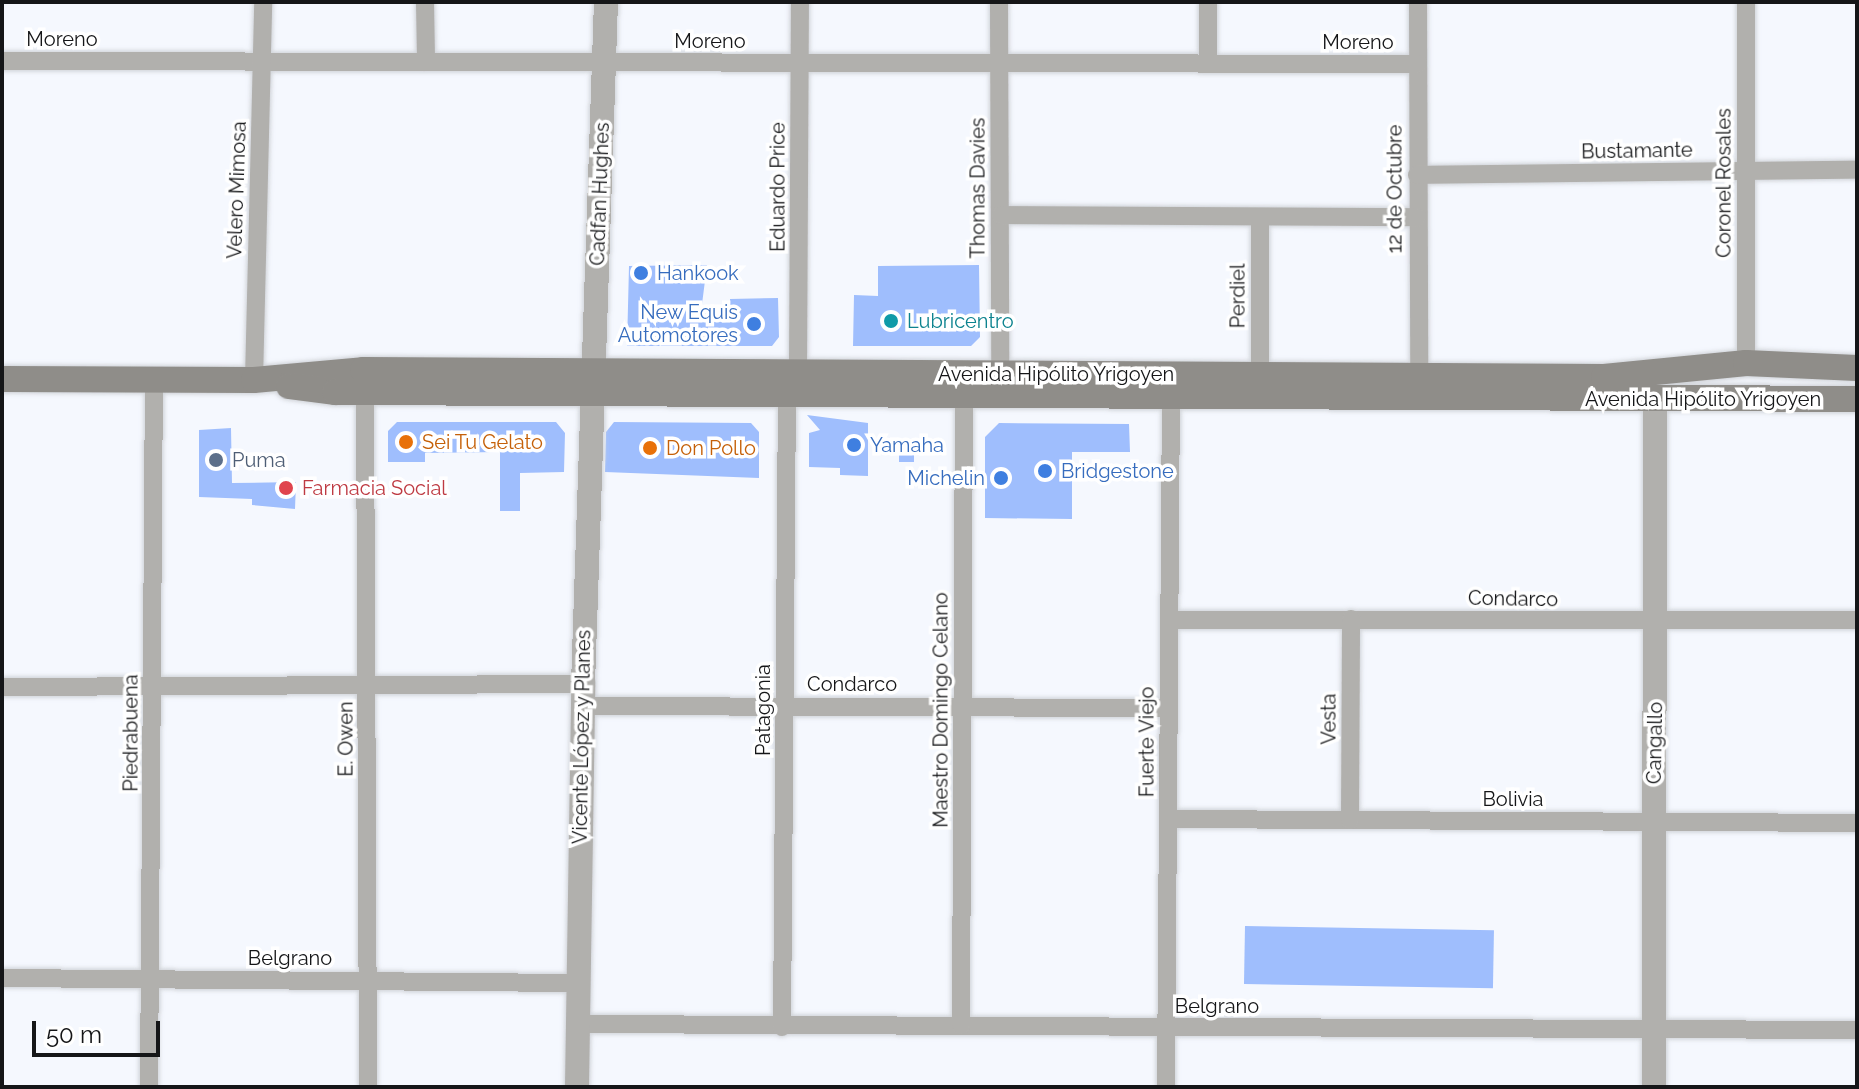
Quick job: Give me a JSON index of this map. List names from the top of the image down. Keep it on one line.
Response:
{"streets":{"main road":["Avenida Hipólito Yrigoyen"],"street":["Moreno","Bustamante","Coronel Rosales","Eduardo Price","Thomas Davies","12 de Octubre","Velero Mimosa","Cadfan Hughes","Perdiel","Condarco","Patagonia","Maestro Domingo Celano","Vesta","Piedrabuena","Vicente López y Planes","E. Owen","Fuerte Viejo","Cangallo","Bolivia","Belgrano"]},"crossings":[["Moreno","Eduardo Price"],["Moreno","Thomas Davies"],["Moreno","12 de Octubre"],["Moreno","Velero Mimosa"],["Moreno","Cadfan Hughes"],["Bustamante","Coronel Rosales"],["Bustamante","12 de Octubre"],["Coronel Rosales","Avenida Hipólito Yrigoyen"],["Eduardo Price","Avenida Hipólito Yrigoyen"],["Eduardo Price","Patagonia"],["Thomas Davies","Avenida Hipólito Yrigoyen"],["12 de Octubre","Avenida Hipólito Yrigoyen"],["Velero Mimosa","Avenida Hipólito Yrigoyen"],["Cadfan Hughes","Avenida Hipólito Yrigoyen"],["Cadfan Hughes","Vicente López y Planes"],["Perdiel","Avenida Hipólito Yrigoyen"],["Avenida Hipólito Yrigoyen","Patagonia"],["Avenida Hipólito Yrigoyen","Maestro Domingo Celano"],["Avenida Hipólito Yrigoyen","Piedrabuena"],["Avenida Hipólito Yrigoyen","Vicente López y Planes"],["Avenida Hipólito Yrigoyen","E. Owen"],["Avenida Hipólito Yrigoyen","Fuerte Viejo"],["Avenida Hipólito Yrigoyen","Cangallo"],["Condarco","Patagonia"],["Condarco","Maestro Domingo Celano"],["Condarco","Vesta"],["Condarco","Piedrabuena"],["Condarco","Vicente López y Planes"],["Condarco","E. Owen"],["Condarco","Fuerte Viejo"],["Condarco","Cangallo"],["Patagonia","Belgrano"],["Maestro Domingo Celano","Belgrano"],["Vesta","Bolivia"],["Piedrabuena","Belgrano"],["Vicente López y Planes","Belgrano"],["E. Owen","Belgrano"],["Fuerte Viejo","Bolivia"],["Fuerte Viejo","Belgrano"],["Cangallo","Bolivia"],["Cangallo","Belgrano"]],"places":["Hankook","Lubricentro","New Equis Automotores","Sei Tu Gelato","Yamaha","Don Pollo","Puma","Bridgestone","Michelin","Farmacia Social"],"scale_bar":"50 m"}
